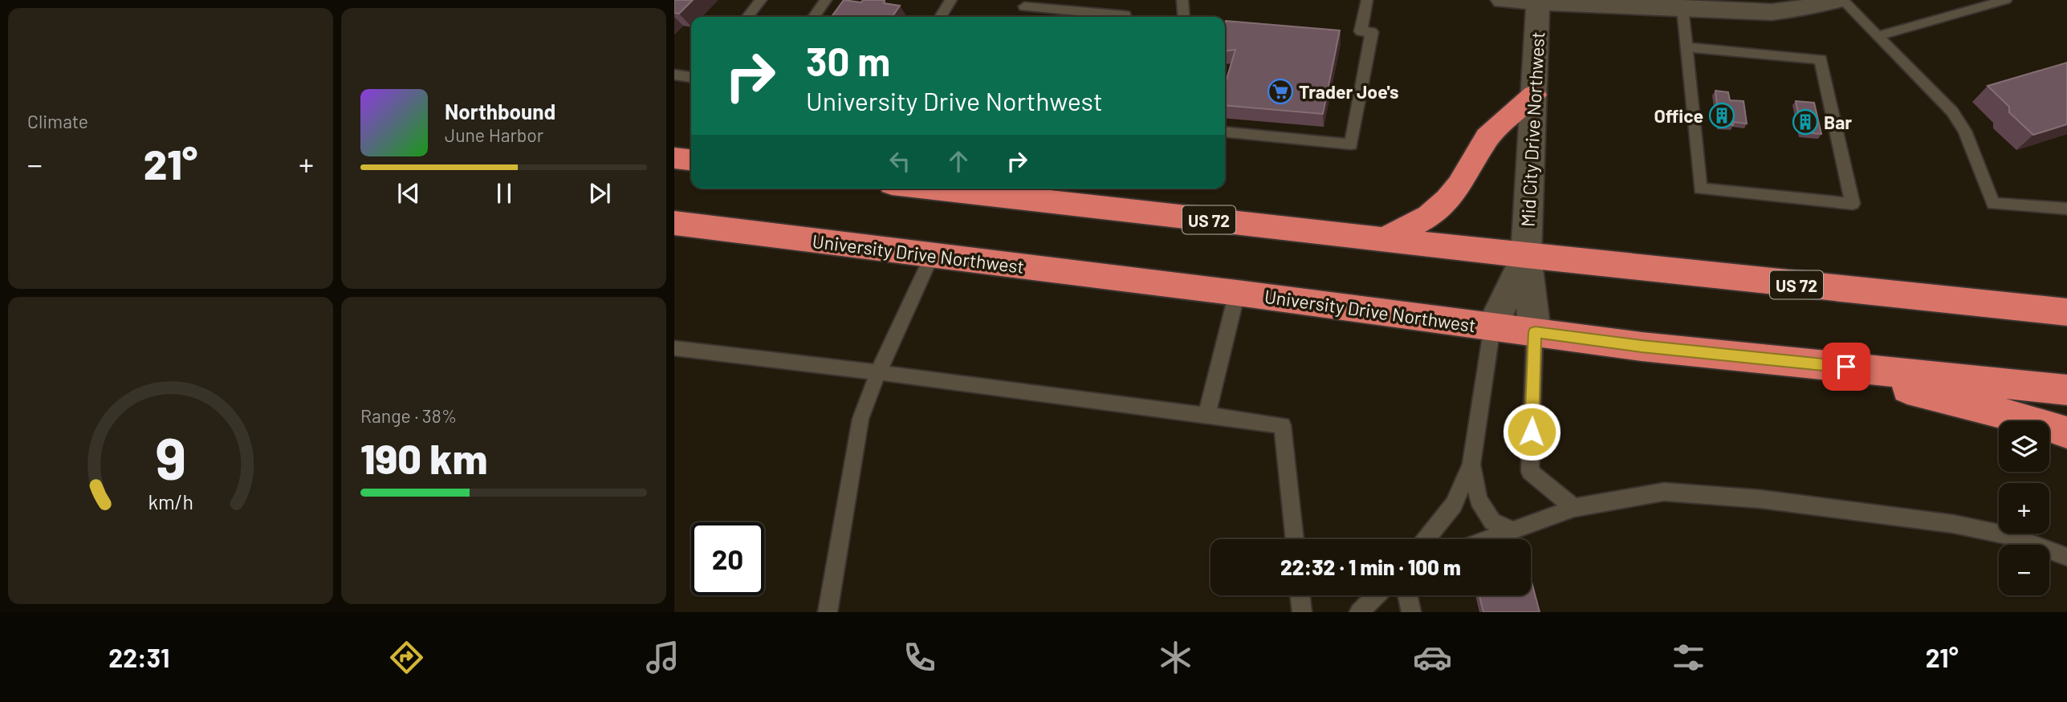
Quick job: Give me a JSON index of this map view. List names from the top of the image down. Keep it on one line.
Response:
{"streets":{"highway":["US 72","University Drive Northwest"],"street":["Mid City Drive Northwest"]},"crossings":[["Mid City Drive Northwest","US 72"]],"places":{"supermarket":["Trader Joe's"],"building":["Office","Bar"]},"page":{"tile":["Climate",["Range · 38%","190 km"]],"turn":["30 m","University Drive Northwest"],"song":["Northbound","June Harbor"],"heat":["−","21°","+"],"map_buttons":["+","−"],"limit":"20","trip":"22:32 · 1 min · 100 m","tabs":["22:31","21°"],"gauge":["9","km/h"]}}
